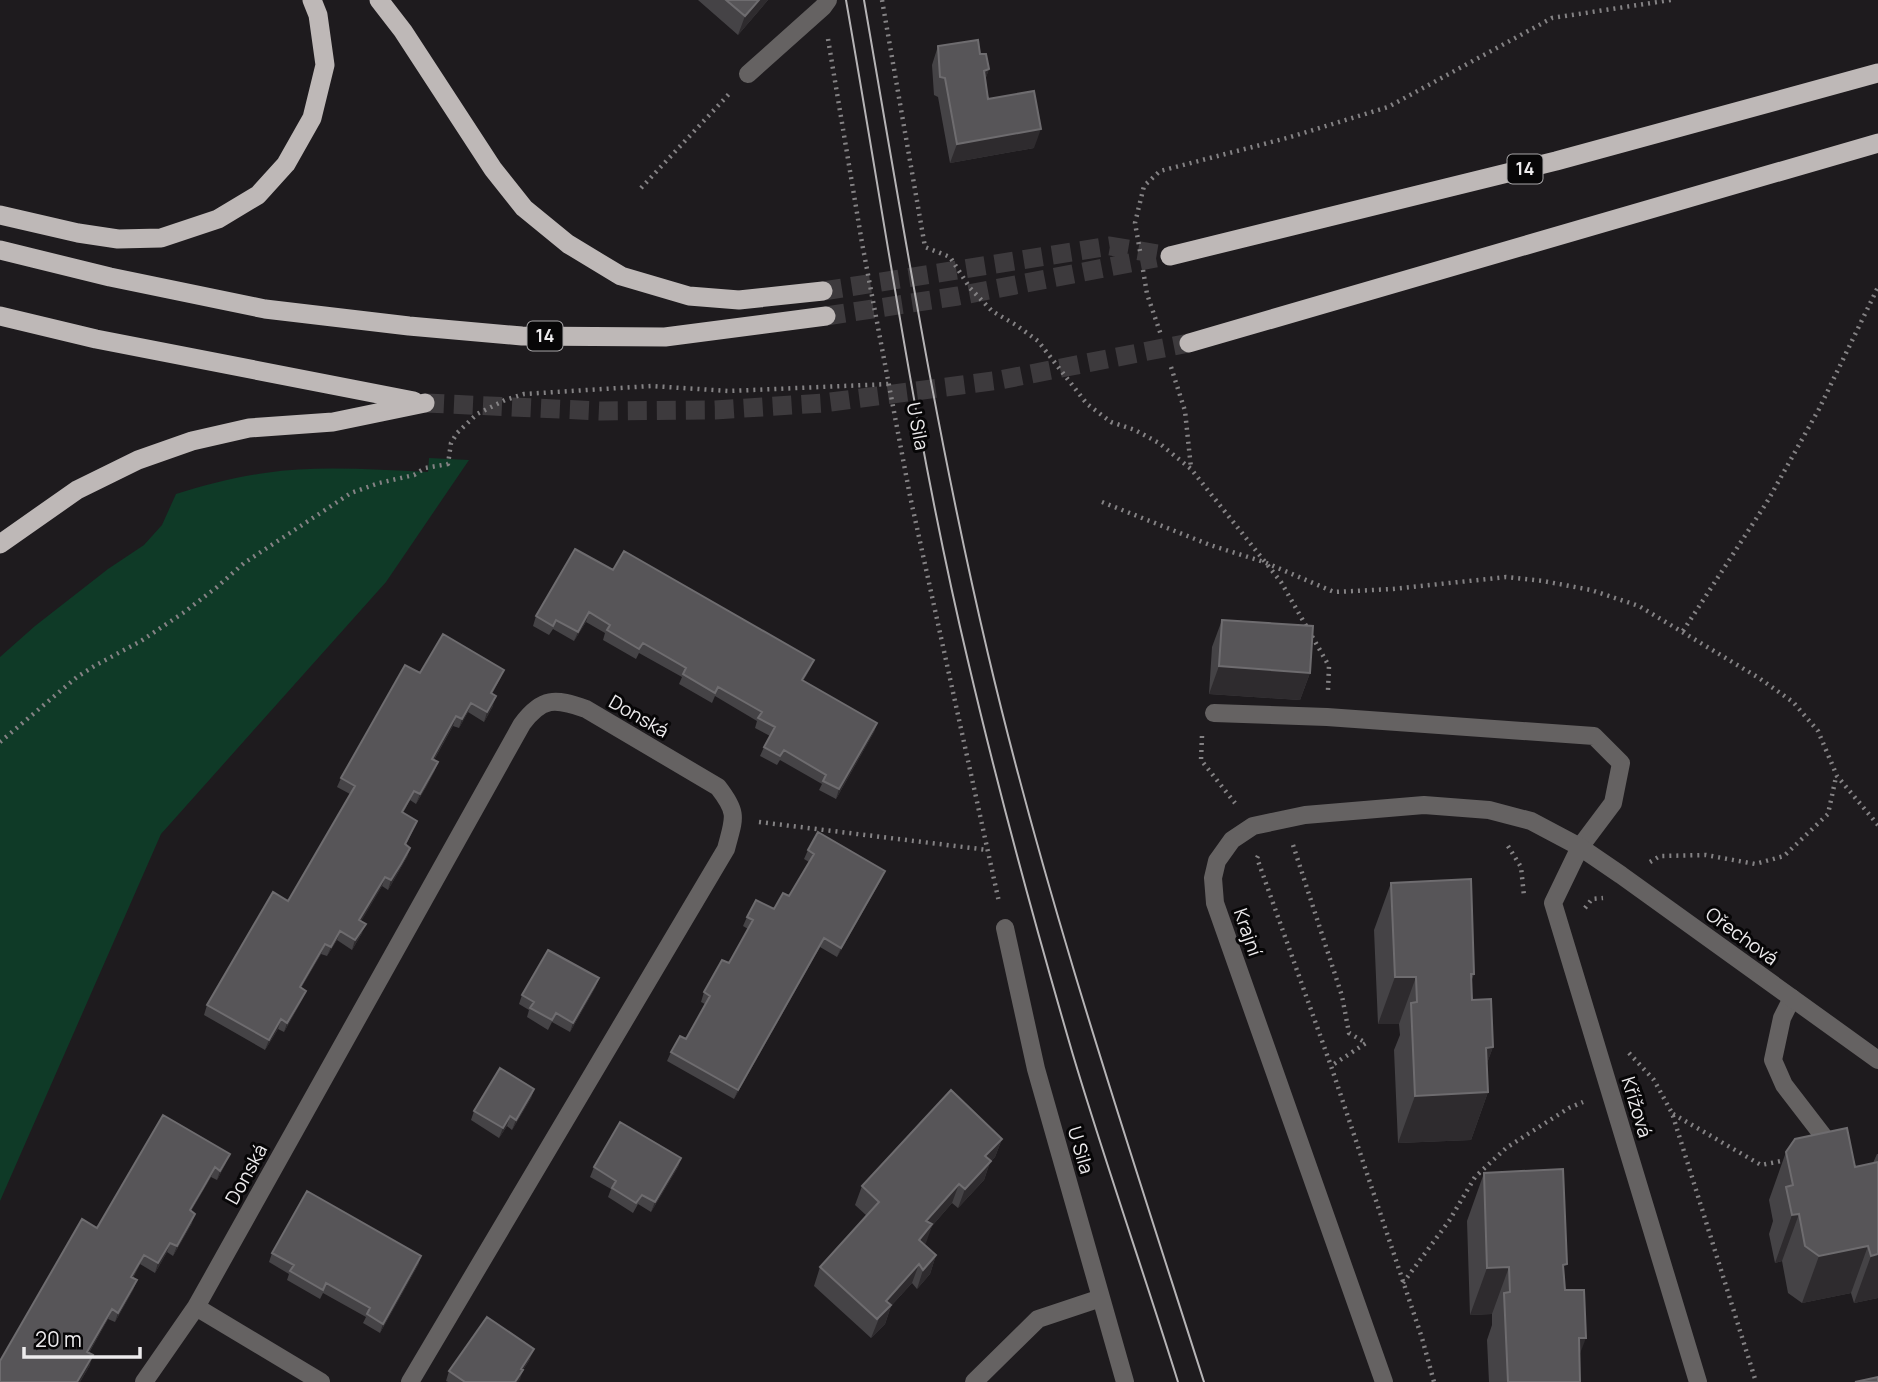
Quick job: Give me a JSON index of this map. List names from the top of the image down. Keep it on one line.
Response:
{"streets":{"highway":["14"],"street":["U Sila","Donská","Krajní","Ořechová","Křížová"]},"crossings":[["Krajní","Ořechová"],["Krajní","Křížová"],["Ořechová","Křížová"]],"scale_bar":"20 m"}
